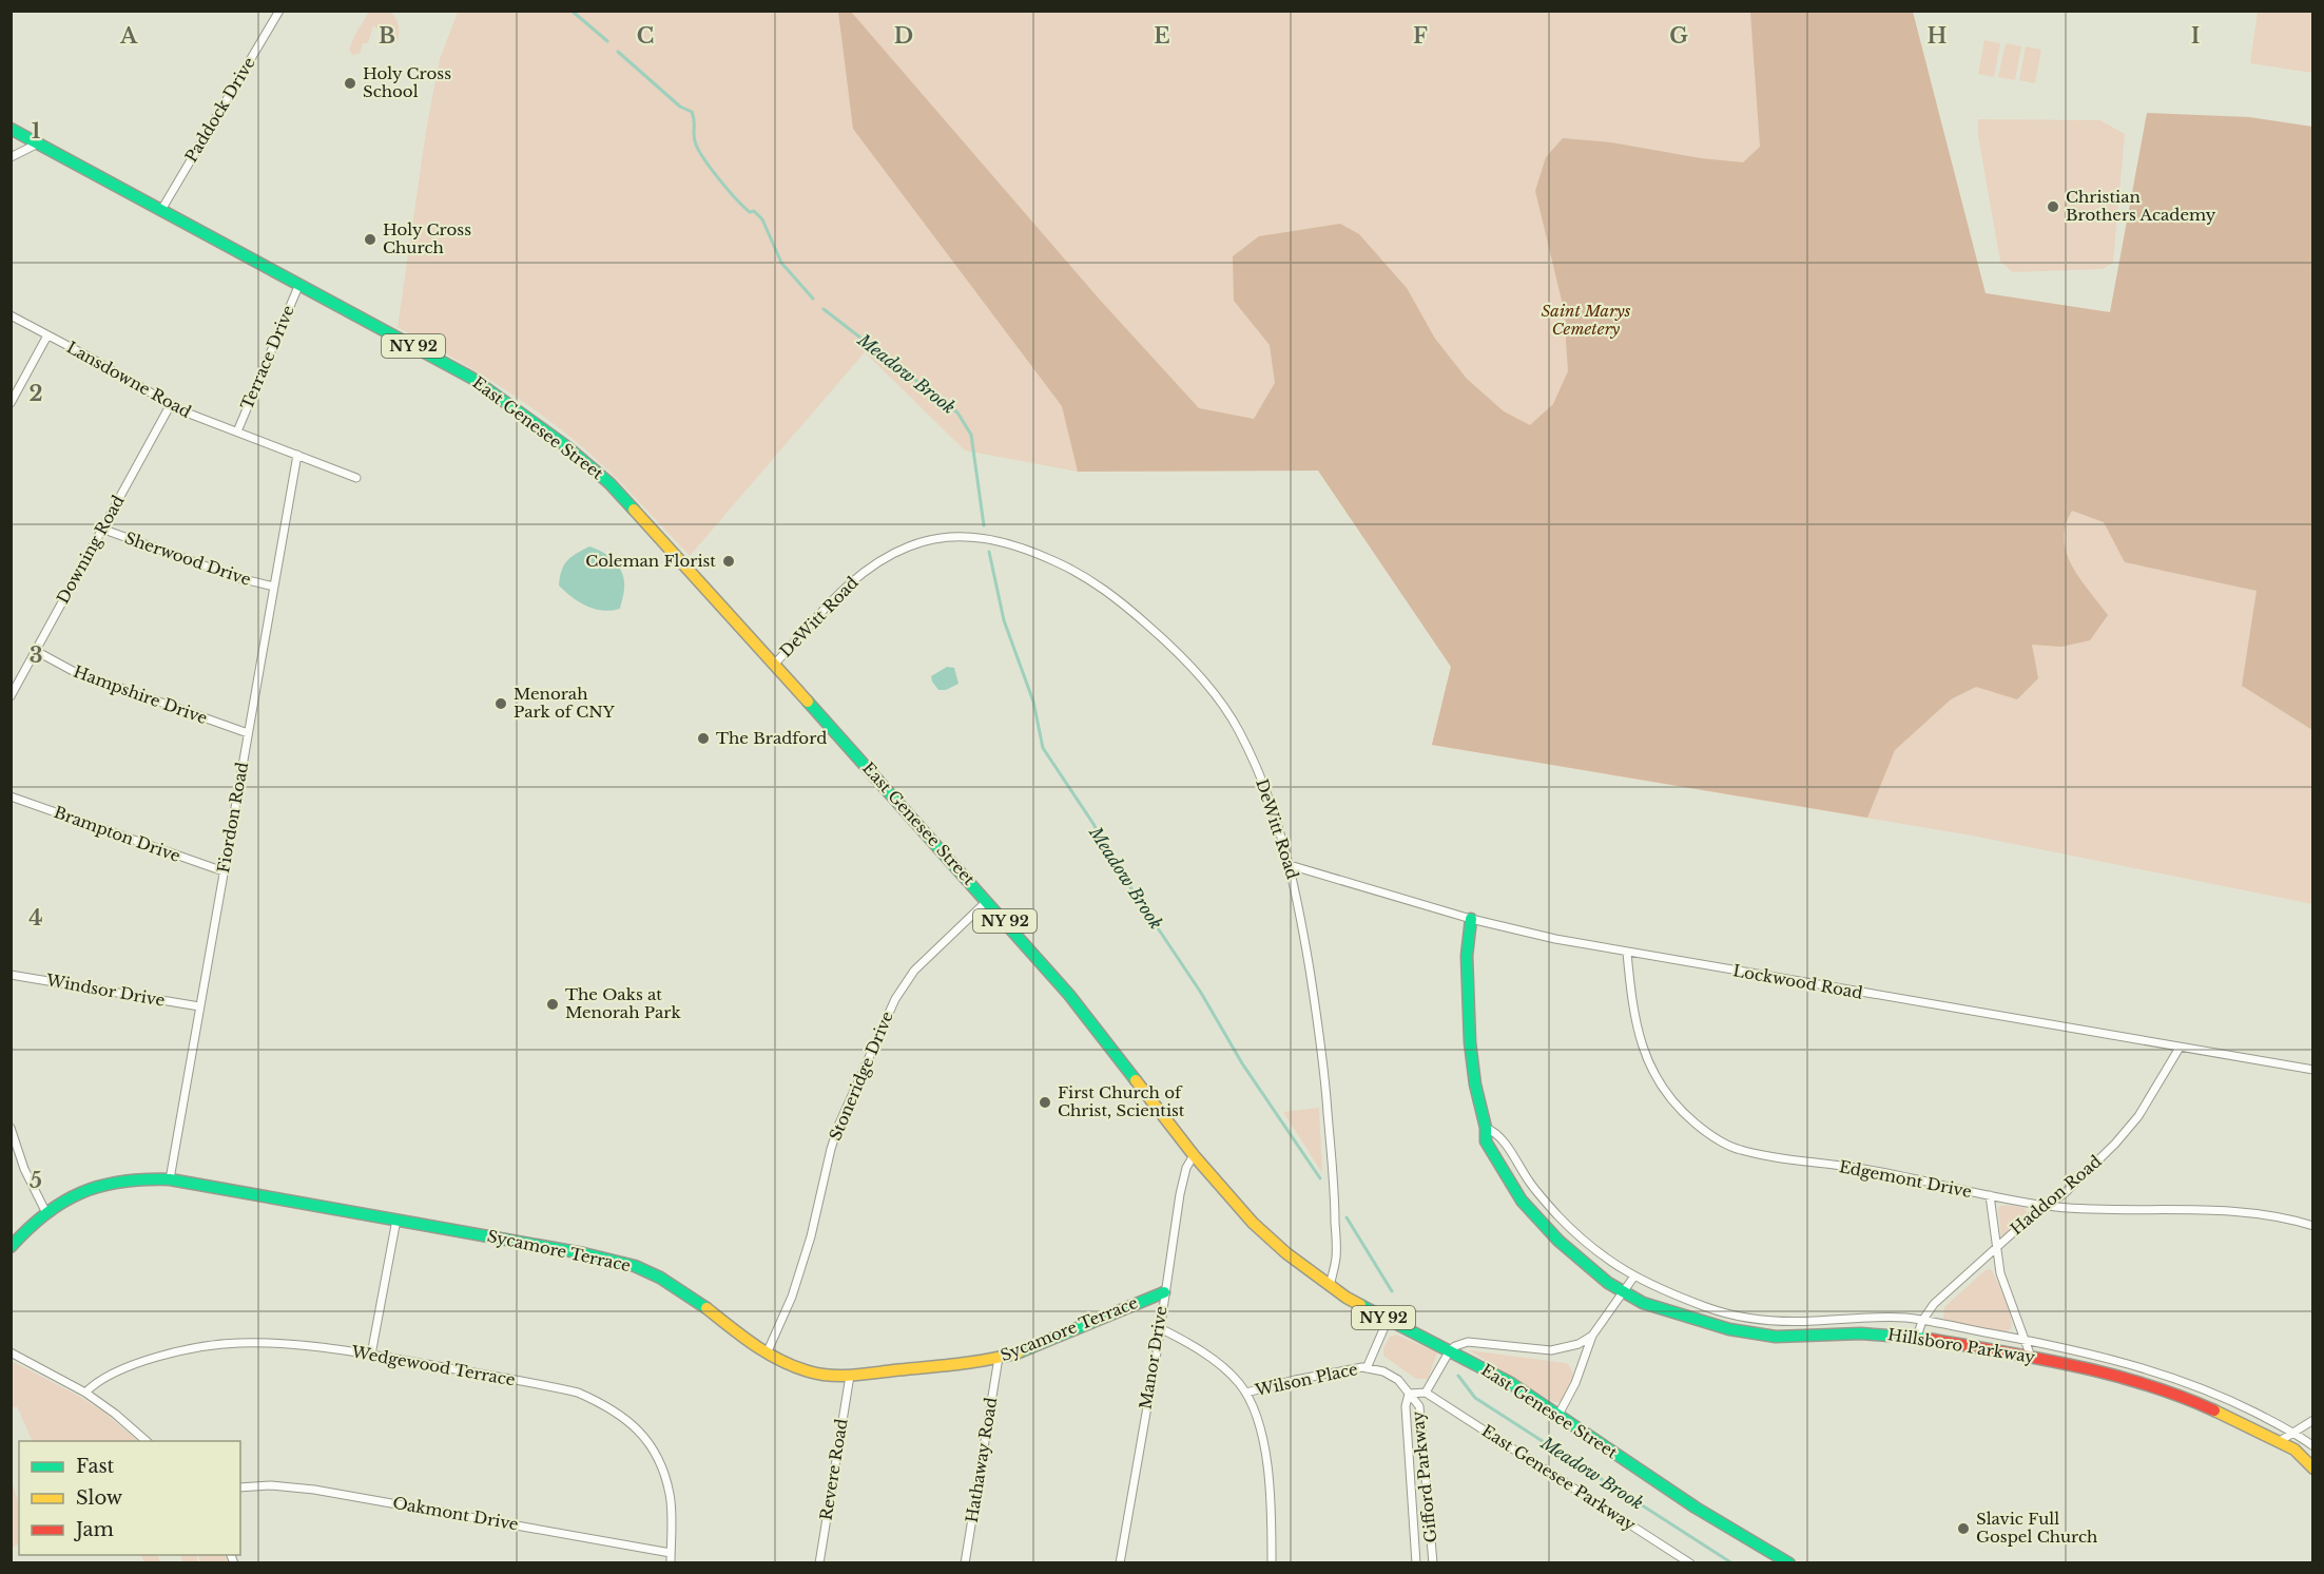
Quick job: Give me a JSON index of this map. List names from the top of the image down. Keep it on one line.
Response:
{"streets":{"street":["Paddock Drive","NY 92","Terrace Drive","Lansdowne Road","East Genesee Street","Downing Road","Sherwood Drive","DeWitt Road","Hampshire Drive","Fiordon Road","Brampton Drive","Lockwood Road","Windsor Drive","Stoneridge Drive","Edgemont Drive","Haddon Road","Sycamore Terrace","Hillsboro Parkway","Manor Drive","Wedgewood Terrace","Wilson Place","Hathaway Road","Revere Road","Gifford Parkway","East Genesee Parkway","Oakmont Drive"]},"crossings":[["Paddock Drive","East Genesee Street"],["Terrace Drive","Lansdowne Road"],["Terrace Drive","East Genesee Street"],["Lansdowne Road","Downing Road"],["Lansdowne Road","Fiordon Road"],["East Genesee Street","DeWitt Road"],["East Genesee Street","Stoneridge Drive"],["East Genesee Street","Manor Drive"],["Downing Road","Sherwood Drive"],["Downing Road","Hampshire Drive"],["Sherwood Drive","Fiordon Road"],["DeWitt Road","Lockwood Road"],["Hampshire Drive","Fiordon Road"],["Fiordon Road","Brampton Drive"],["Fiordon Road","Windsor Drive"],["Fiordon Road","Sycamore Terrace"],["Lockwood Road","Edgemont Drive"],["Lockwood Road","Haddon Road"],["Lockwood Road","Hillsboro Parkway"],["Stoneridge Drive","Sycamore Terrace"],["Edgemont Drive","Haddon Road"],["Haddon Road","Hillsboro Parkway"],["Sycamore Terrace","Manor Drive"],["Sycamore Terrace","Hathaway Road"],["Sycamore Terrace","Revere Road"],["Wedgewood Terrace","Oakmont Drive"],["Wilson Place","Gifford Parkway"]],"water":["Meadow Brook"],"parks":["Saint Marys Cemetery"],"places":["Holy Cross School","Christian Brothers Academy","Holy Cross Church","Coleman Florist","Menorah Park of CNY","The Bradford","The Oaks at Menorah Park","First Church of Christ, Scientist","Slavic Full Gospel Church"],"legend":["Fast","Slow","Jam"],"grid":{"columns":["A","B","C","D","E","F","G","H","I"],"rows":["1","2","3","4","5"]}}
